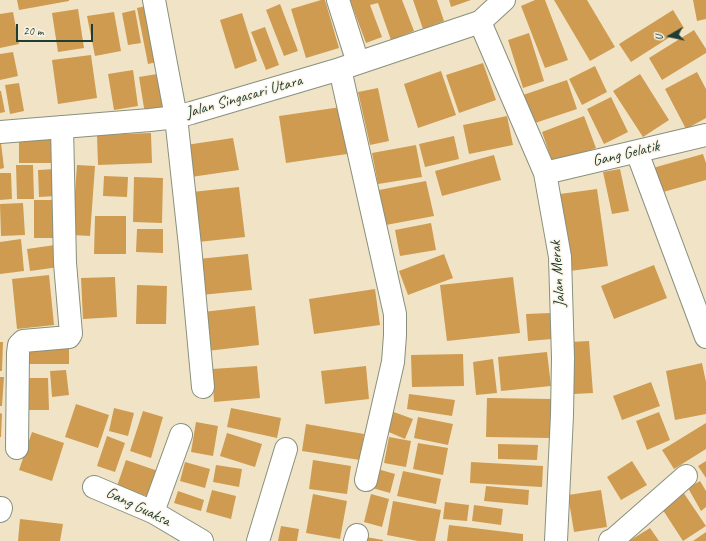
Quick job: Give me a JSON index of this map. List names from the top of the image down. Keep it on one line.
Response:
{"streets":{"street":["Jalan Singasari Utara","Gang Gelatik","Jalan Merak","Gang Guaksa"]},"crossings":[["Jalan Singasari Utara","Jalan Merak"],["Gang Gelatik","Jalan Merak"]],"scale_bar":"20 m","north":"left"}
